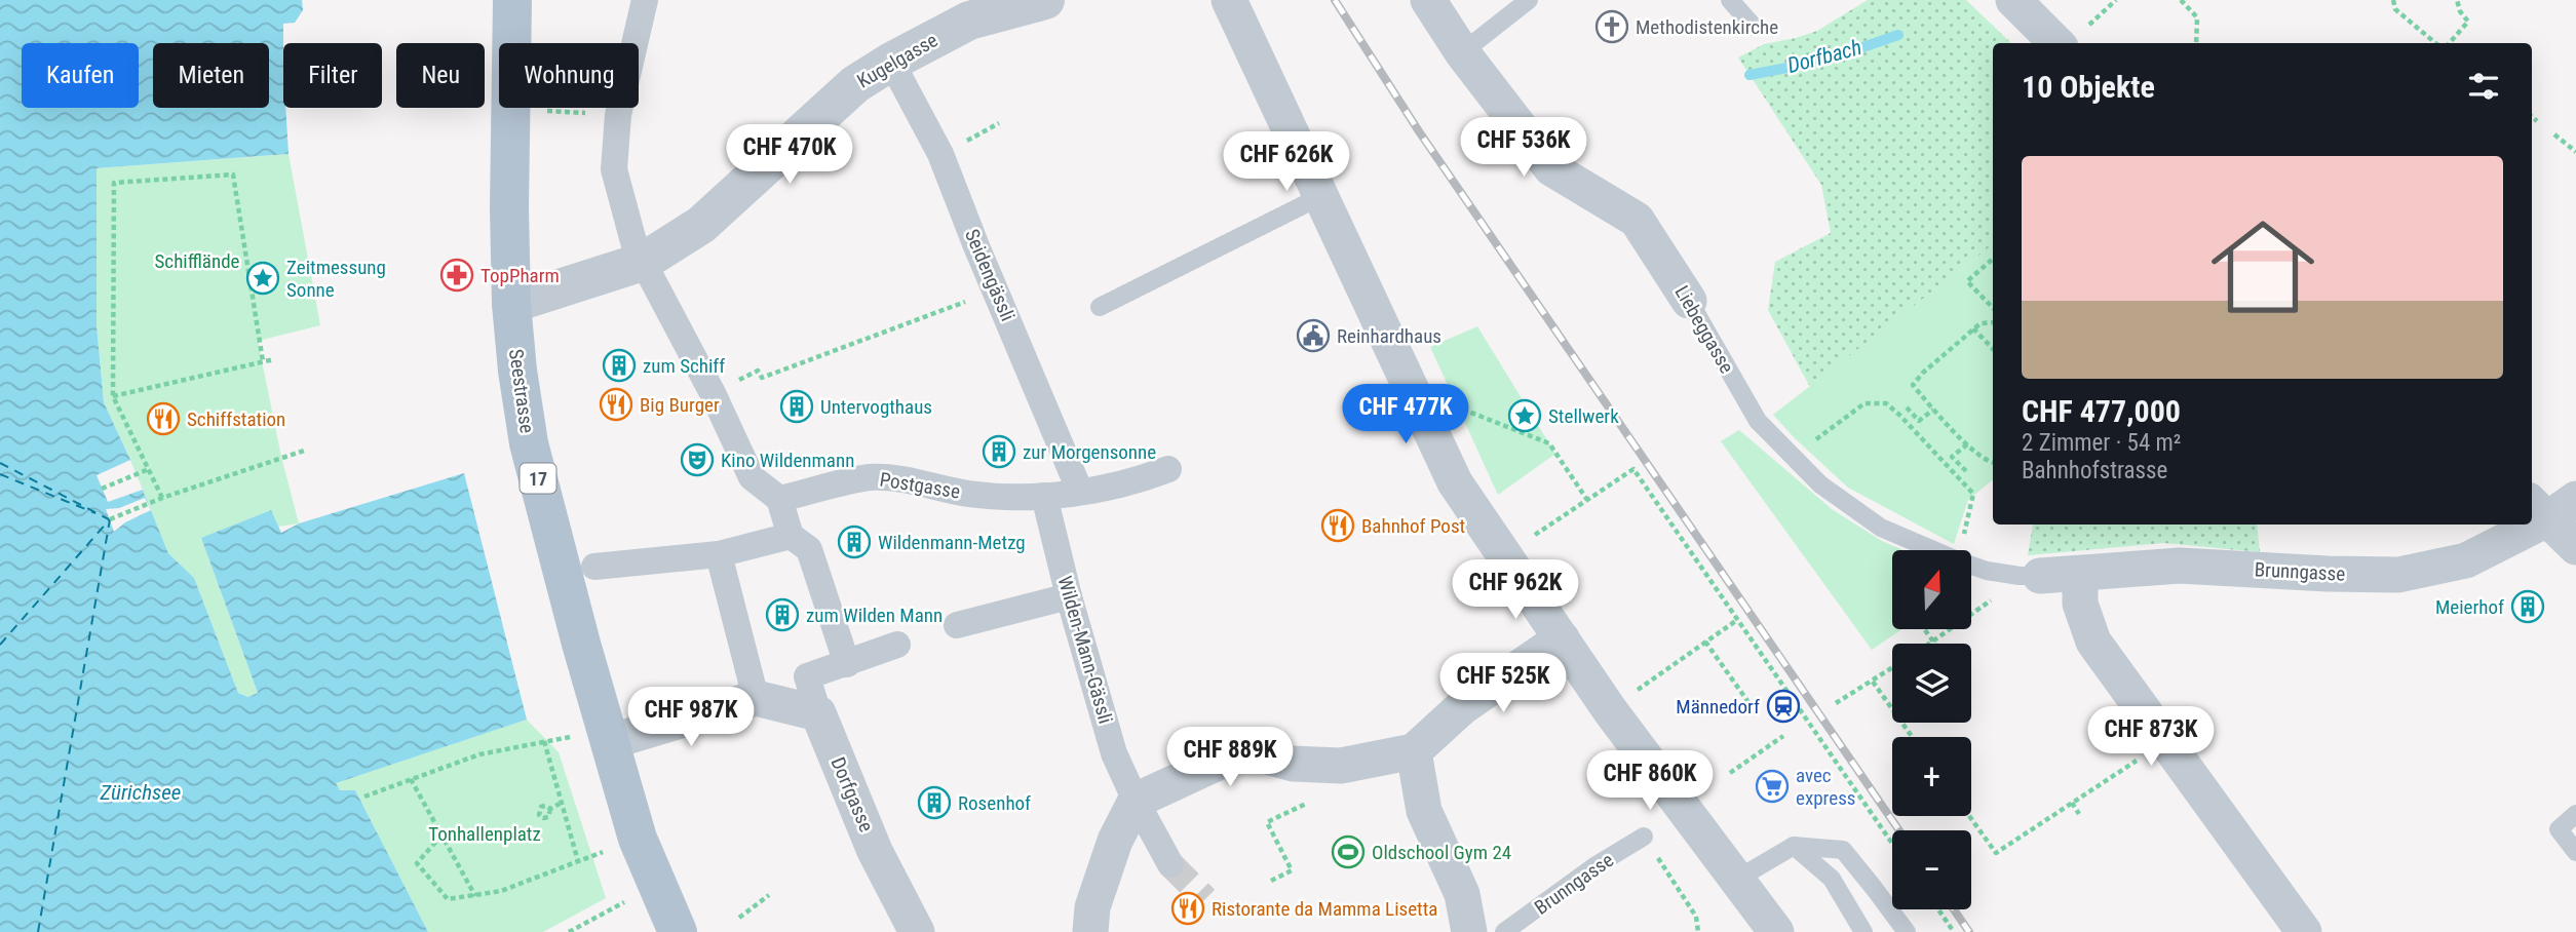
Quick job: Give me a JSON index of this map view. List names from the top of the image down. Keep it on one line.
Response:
{"streets":{"main road":["Seestrasse","17"],"street":["Kugelgasse","Seidengässli","Liebeggasse","Postgasse","Brunngasse","Wilden-Mann-Gässli","Dorfgasse"]},"crossings":[["Kugelgasse","Seidengässli"],["Kugelgasse","Seestrasse"],["Seidengässli","Postgasse"],["Liebeggasse","Brunngasse"],["Postgasse","Wilden-Mann-Gässli"]],"water":["Dorfbach","Zürichsee"],"parks":["Schifflände","Tonhallenplatz"],"places":{"church":["Methodistenkirche"],"pharmacy":["TopPharm"],"place":["Zeitmessung Sonne","Stellwerk"],"public building":["Reinhardhaus"],"building":["zum Schiff","Untervogthaus","zur Morgensonne","Wildenmann-Metzg","Meierhof","zum Wilden Mann","Rosenhof"],"restaurant":["Big Burger","Schiffstation","Bahnhof Post","Ristorante da Mamma Lisetta"],"theatre":["Kino Wildenmann"],"station":["Männedorf"],"supermarket":["avec express"],"sports":["Oldschool Gym 24"]},"north":"top","page":{"chip":["Kaufen","Mieten","Filter","Neu","Wohnung"],"heading":"10 Objekte","price":["CHF 536K","CHF 470K","CHF 626K","CHF 477K","CHF 962K","CHF 525K","CHF 987K","CHF 873K","CHF 889K","CHF 860K"],"list":[{"name":"CHF 477,000","note":"2 Zimmer · 54 m² · Bahnhofstrasse"}],"map_buttons":["+","−"]}}
